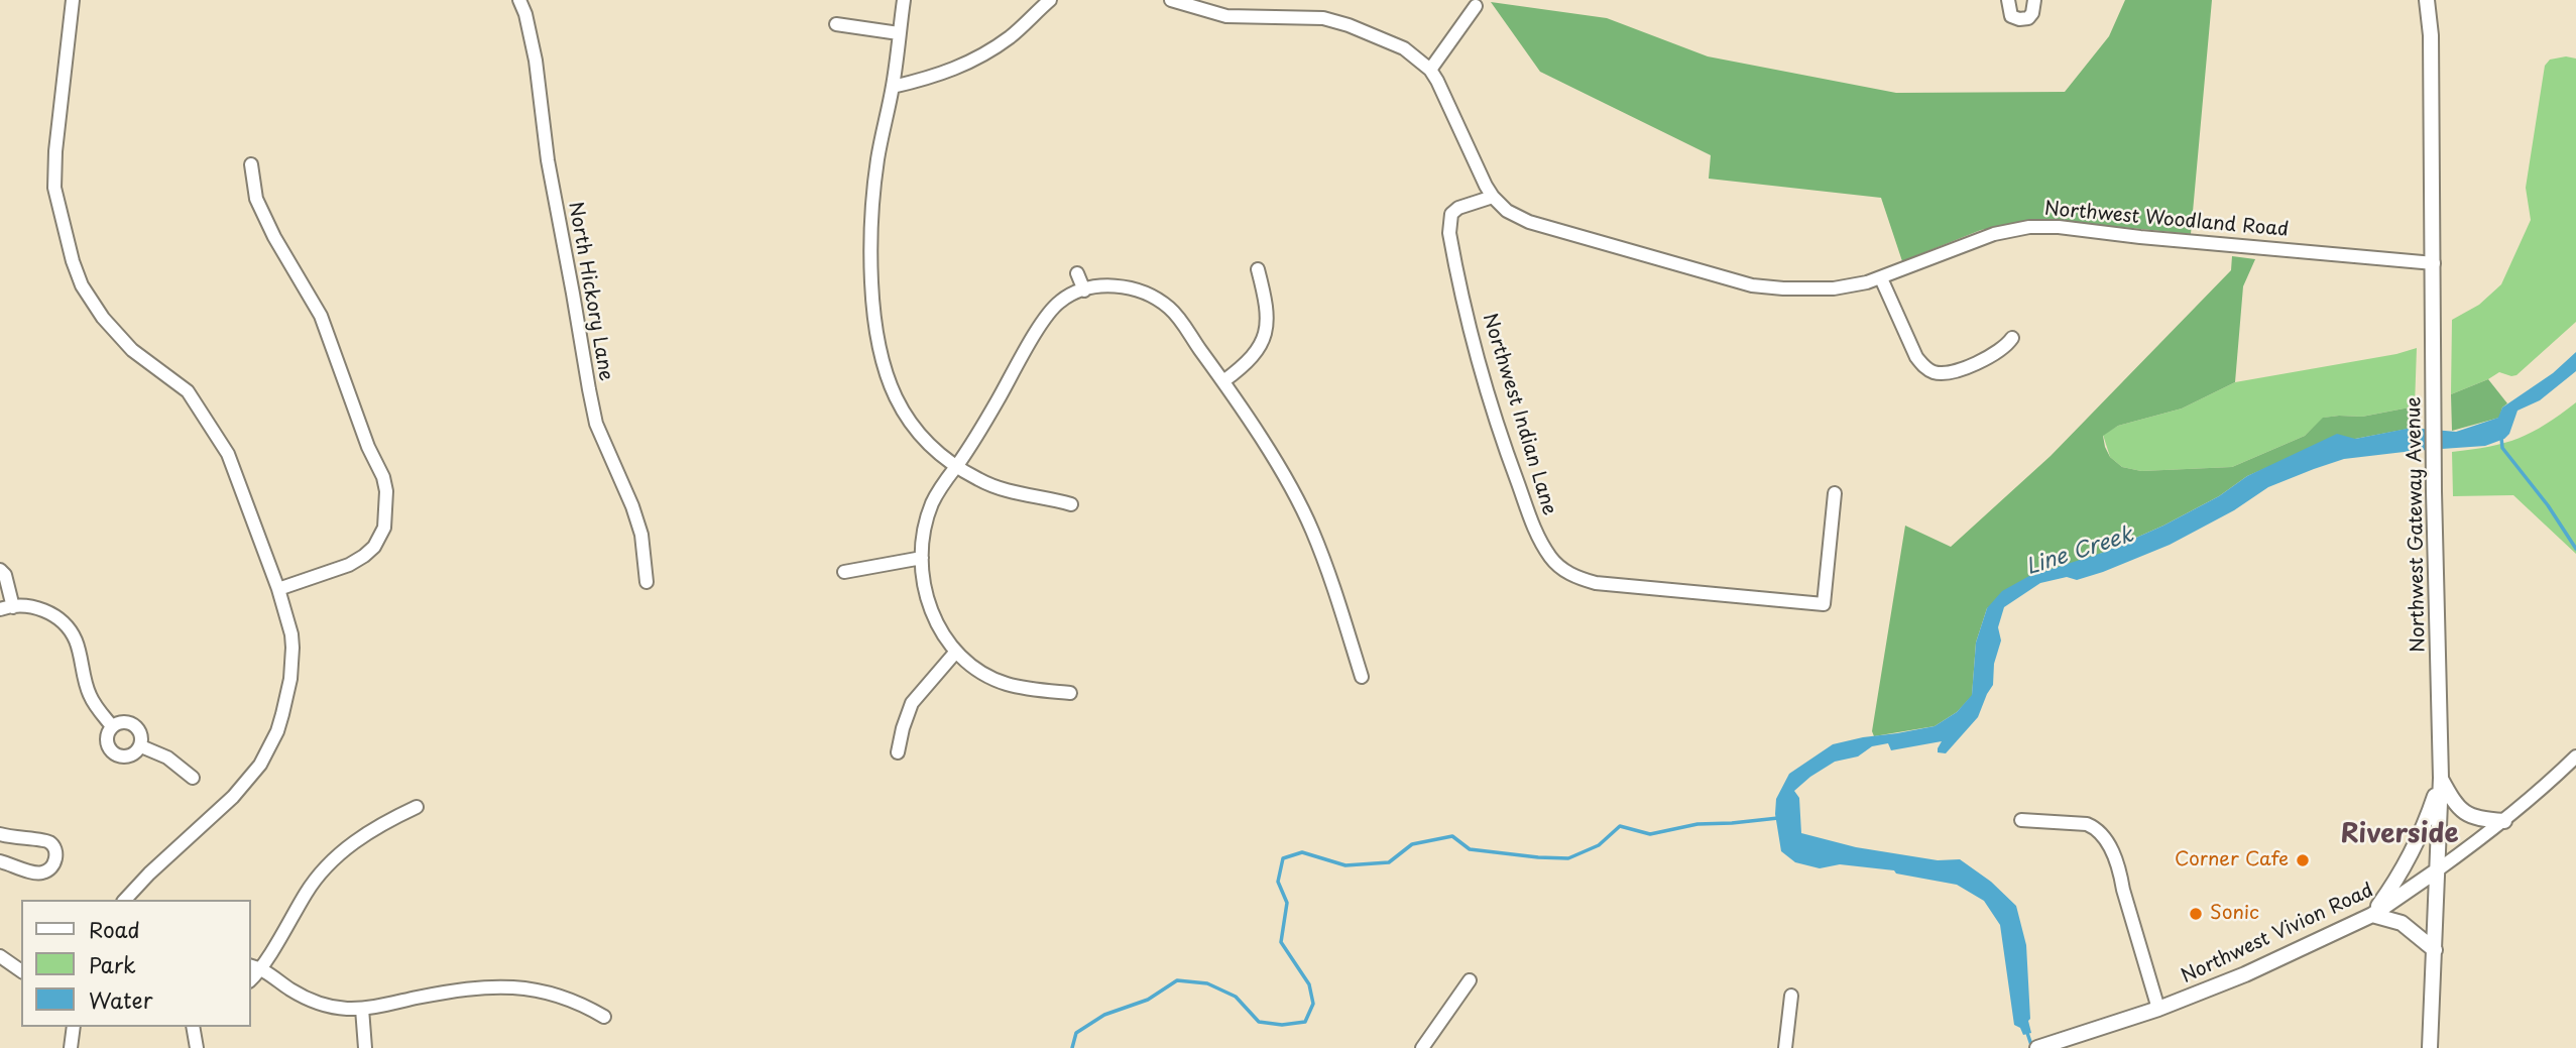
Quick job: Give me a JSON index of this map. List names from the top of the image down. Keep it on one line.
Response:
{"streets":{"main road":["Northwest Gateway Avenue","Northwest Vivion Road"],"street":["Northwest Woodland Road","North Hickory Lane","Northwest Indian Lane"]},"crossings":[["Northwest Woodland Road","Northwest Indian Lane"],["Northwest Woodland Road","Northwest Gateway Avenue"],["Northwest Gateway Avenue","Northwest Vivion Road"]],"districts":["Riverside"],"water":["Line Creek"],"places":["Corner Cafe","Sonic"],"legend":["Road","Park","Water"]}
